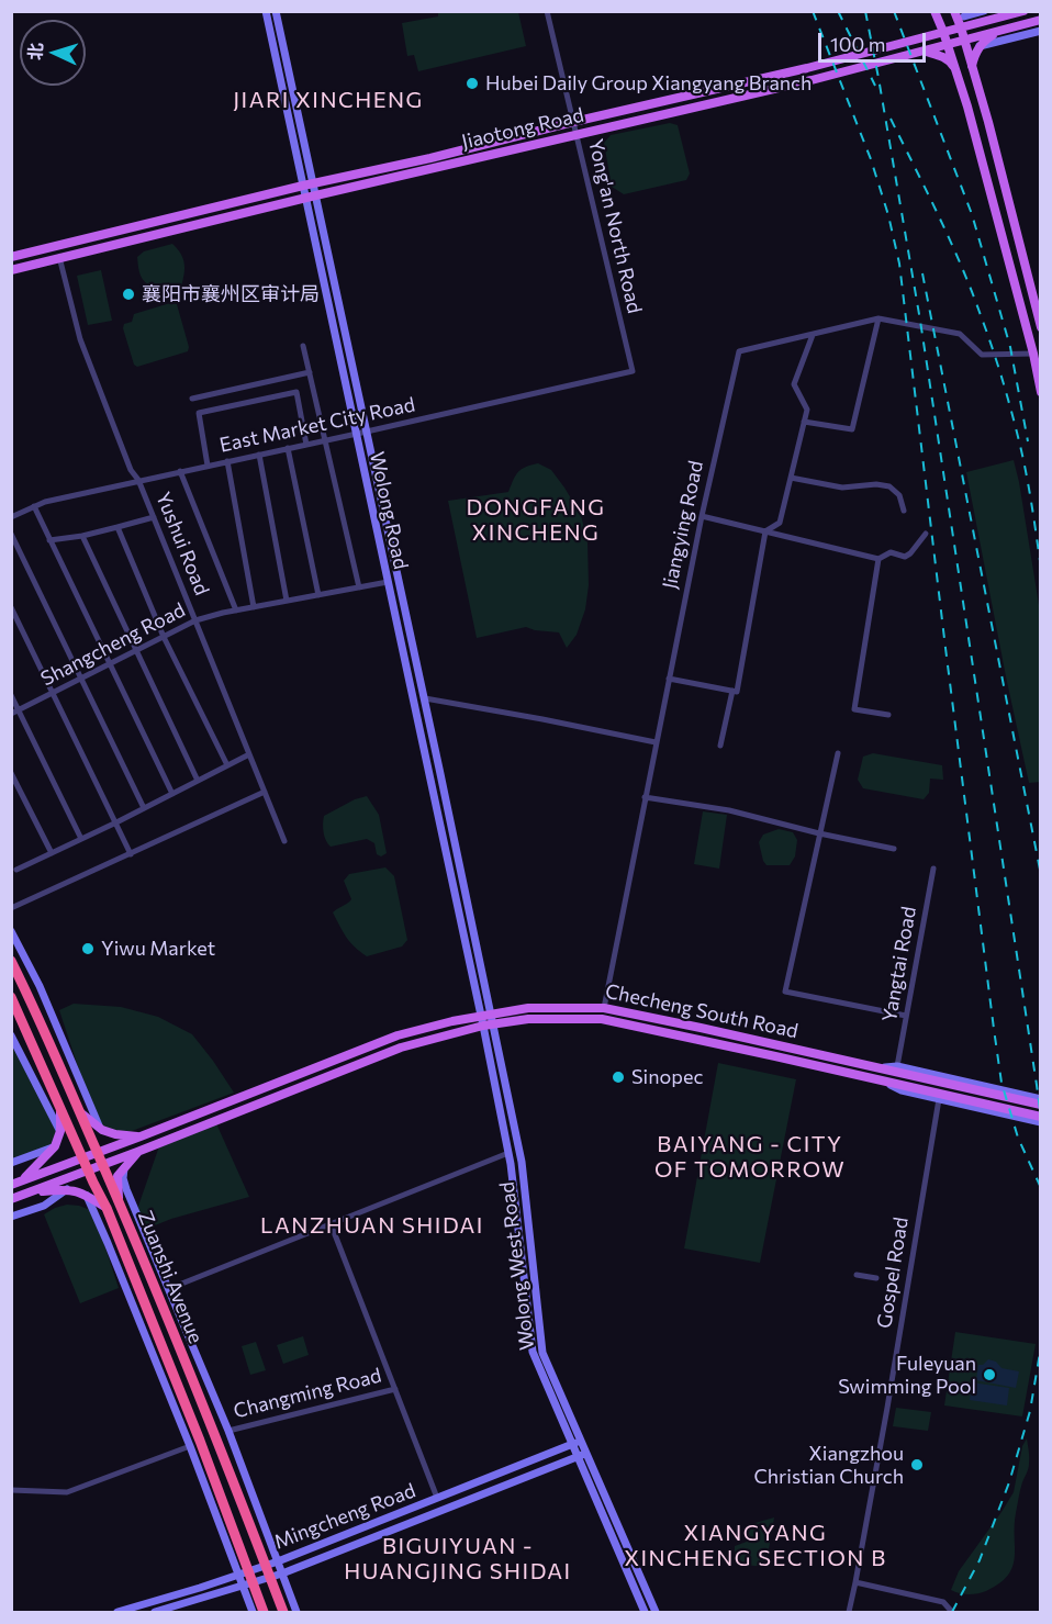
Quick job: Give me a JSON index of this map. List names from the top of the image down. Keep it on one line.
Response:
{"streets":{"highway":["Zuanshi Avenue"],"main road":["Jiaotong Road","Wolong Road","Checheng South Road","Wolong West Road","Mingcheng Road"],"street":["Yong'an North Road","East Market City Road","Jiangying Road","Yushui Road","Shangcheng Road","Yangtai Road","Gospel Road","Changming Road"]},"crossings":[["Jiaotong Road","Yong'an North Road"],["Jiaotong Road","Wolong Road"],["Jiaotong Road","Yushui Road"],["Yong'an North Road","East Market City Road"],["East Market City Road","Wolong Road"],["East Market City Road","Yushui Road"],["Wolong Road","Shangcheng Road"],["Wolong Road","Checheng South Road"],["Wolong Road","Wolong West Road"],["Jiangying Road","Checheng South Road"],["Yushui Road","Shangcheng Road"],["Checheng South Road","Wolong West Road"],["Checheng South Road","Zuanshi Avenue"],["Wolong West Road","Mingcheng Road"],["Zuanshi Avenue","Mingcheng Road"]],"districts":["JIARI XINCHENG","DONGFANG XINCHENG","BAIYANG - CITY OF TOMORROW","LANZHUAN SHIDAI","XIANGYANG XINCHENG SECTION B","BIGUIYUAN - HUANGJING SHIDAI"],"places":["Hubei Daily Group Xiangyang Branch","襄阳市襄州区审计局","Yiwu Market","Sinopec","Fuleyuan Swimming Pool","Xiangzhou Christian Church"],"scale_bar":"100 m","north":"left"}
